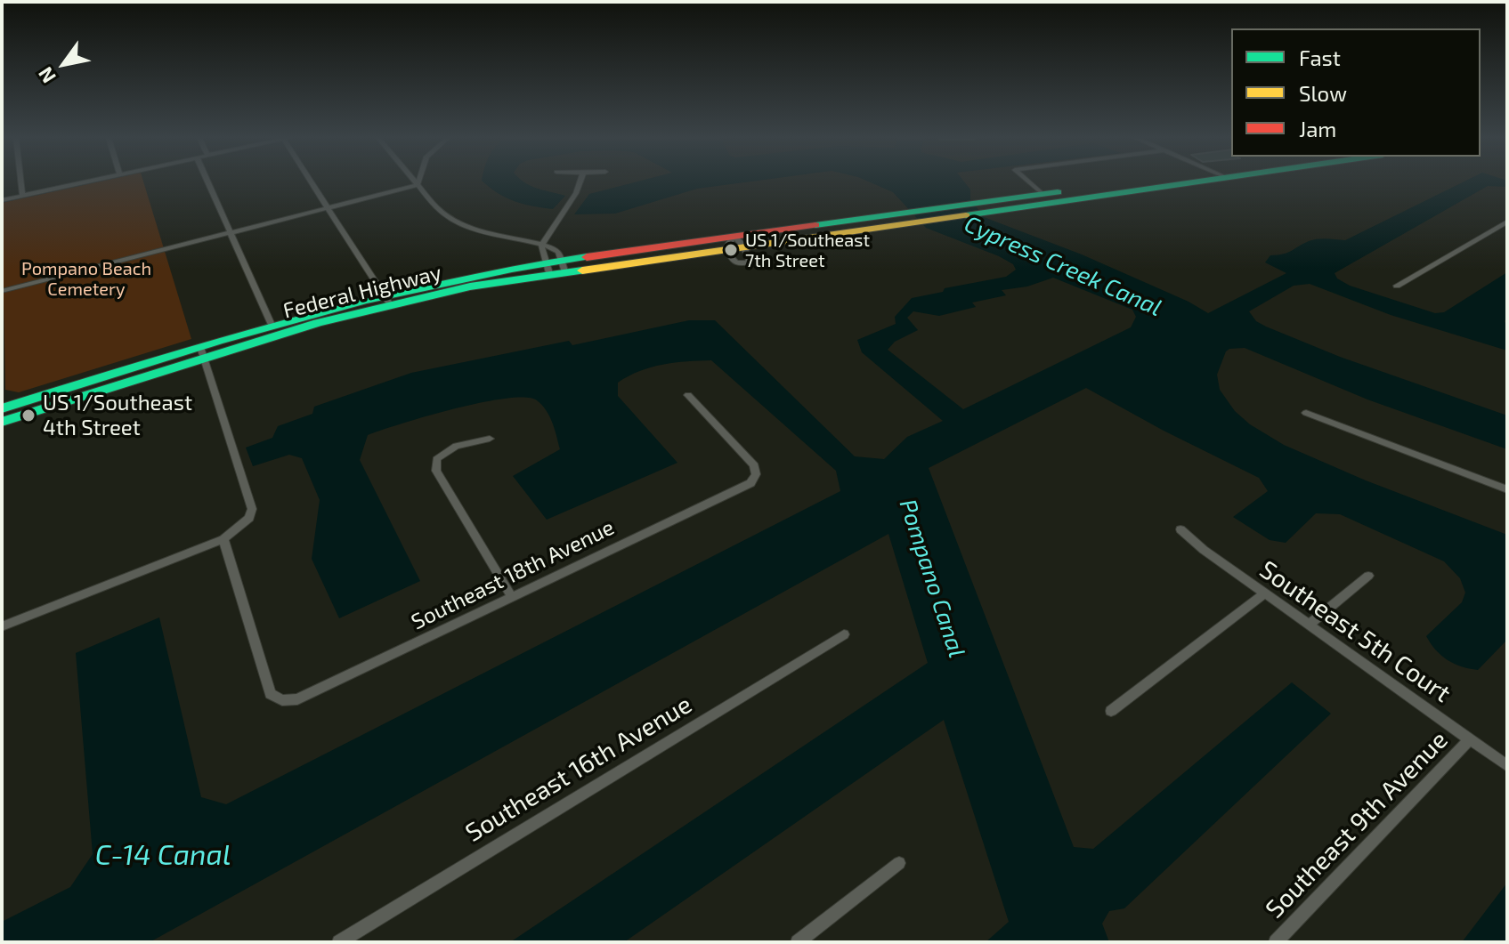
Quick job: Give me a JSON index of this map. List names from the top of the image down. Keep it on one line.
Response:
{"streets":{"main road":["Federal Highway"],"street":["Southeast 18th Avenue","Southeast 5th Court","Southeast 16th Avenue","Southeast 9th Avenue"]},"crossings":[["Southeast 5th Court","Southeast 9th Avenue"]],"water":["Cypress Creek Canal","Pompano Canal","C-14 Canal"],"parks":["Pompano Beach Cemetery"],"places":["US 1/Southeast 7th Street","US 1/Southeast 4th Street"],"legend":["Fast","Slow","Jam"],"north":"bottom left"}
